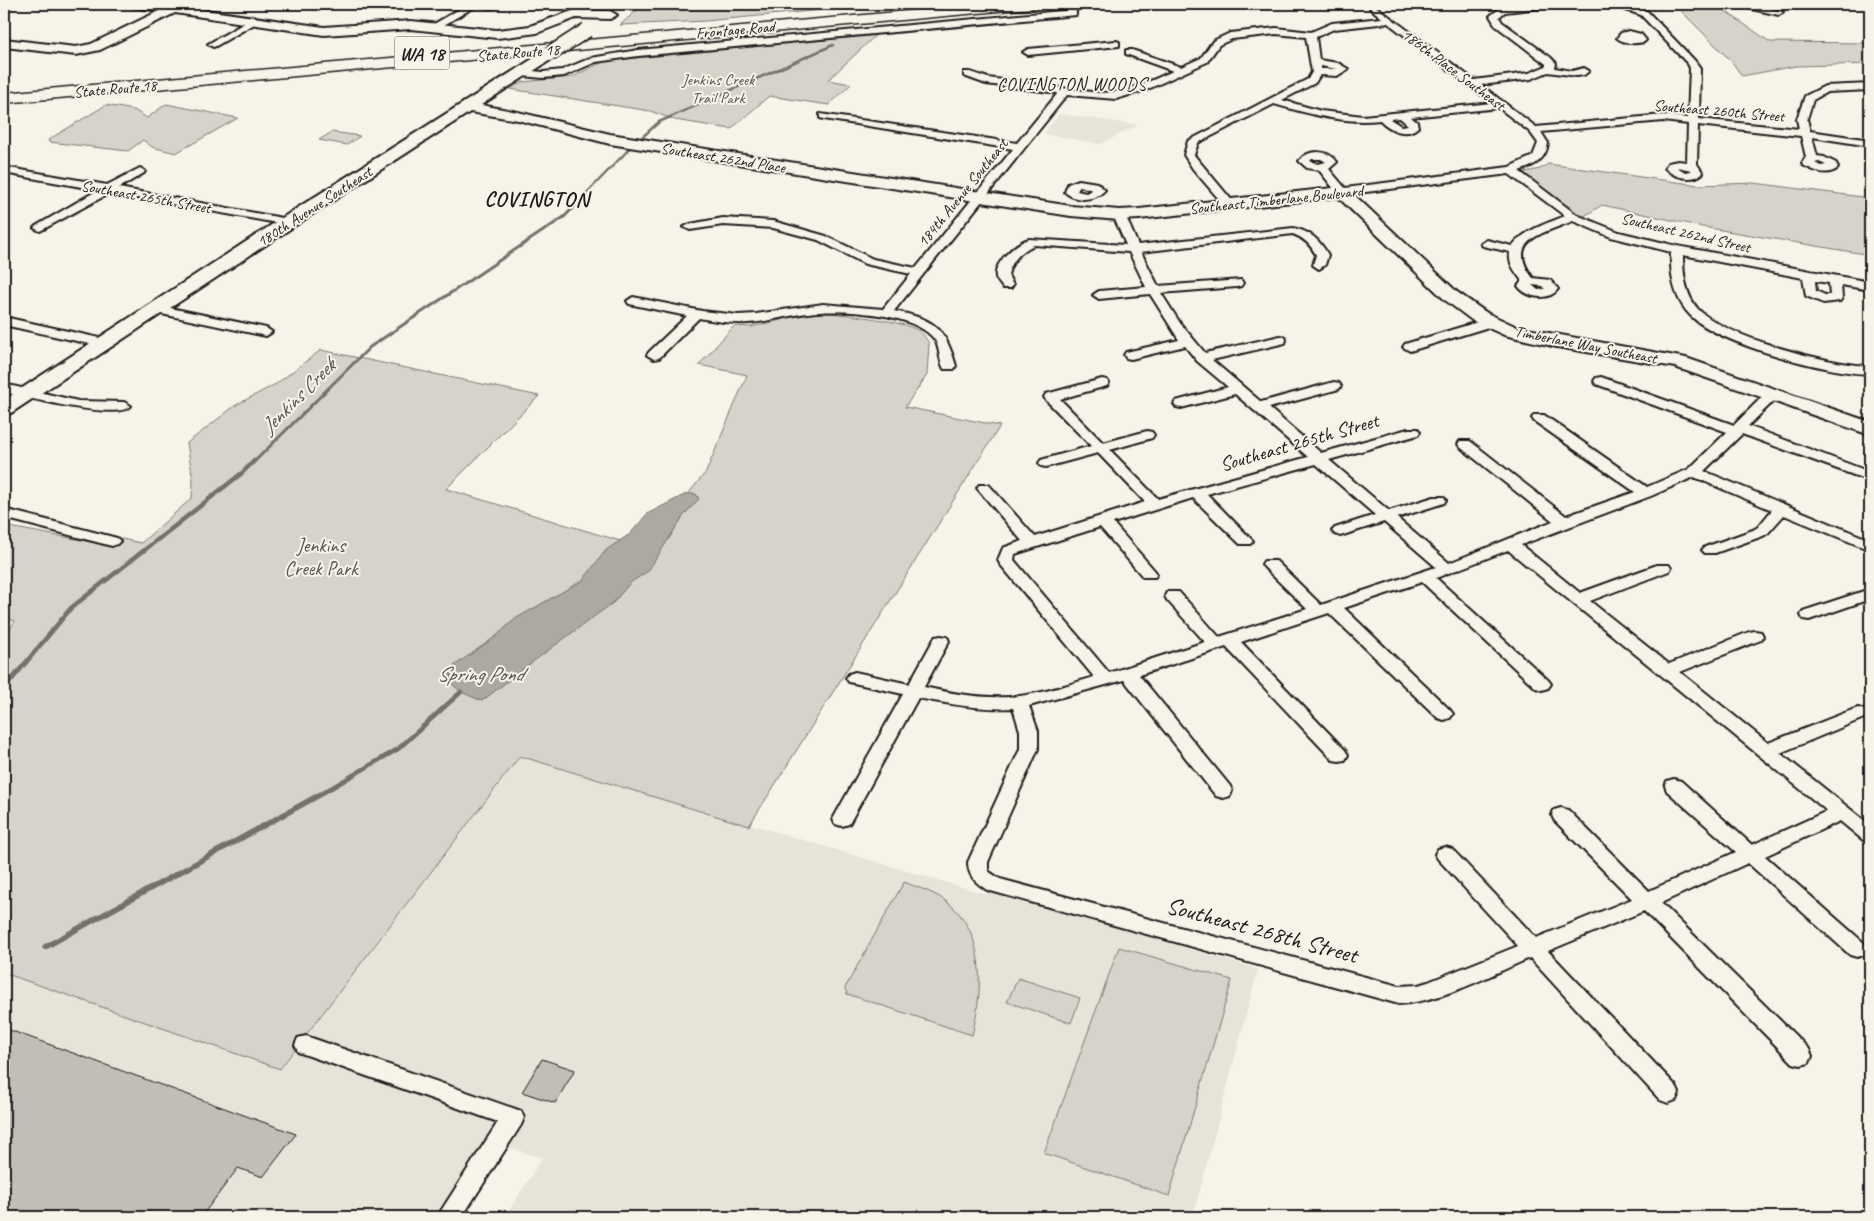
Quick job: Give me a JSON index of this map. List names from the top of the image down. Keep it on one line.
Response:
{"streets":{"highway":["State Route 18","WA 18"],"street":["Frontage Road","186th Place Southeast","Southeast 260th Street","Southeast 262nd Place","184th Avenue Southeast","Southeast 265th Street","Southeast Timberlane Boulevard","180th Avenue Southeast","Southeast 262nd Street","Timberlane Way Southeast","Southeast 268th Street"]},"crossings":[["Frontage Road","180th Avenue Southeast"],["186th Place Southeast","Southeast 260th Street"],["186th Place Southeast","Southeast Timberlane Boulevard"],["Southeast 260th Street","Southeast Timberlane Boulevard"],["Southeast 262nd Place","184th Avenue Southeast"],["Southeast 262nd Place","Southeast Timberlane Boulevard"],["Southeast 262nd Place","180th Avenue Southeast"],["184th Avenue Southeast","Southeast Timberlane Boulevard"],["Southeast 265th Street","180th Avenue Southeast"],["Southeast Timberlane Boulevard","Southeast 262nd Street"],["Southeast Timberlane Boulevard","Timberlane Way Southeast"]],"districts":["COVINGTON WOODS","COVINGTON"],"water":["Jenkins Creek","Spring Pond"],"parks":["Jenkins Creek Trail Park","Jenkins Creek Park"]}
